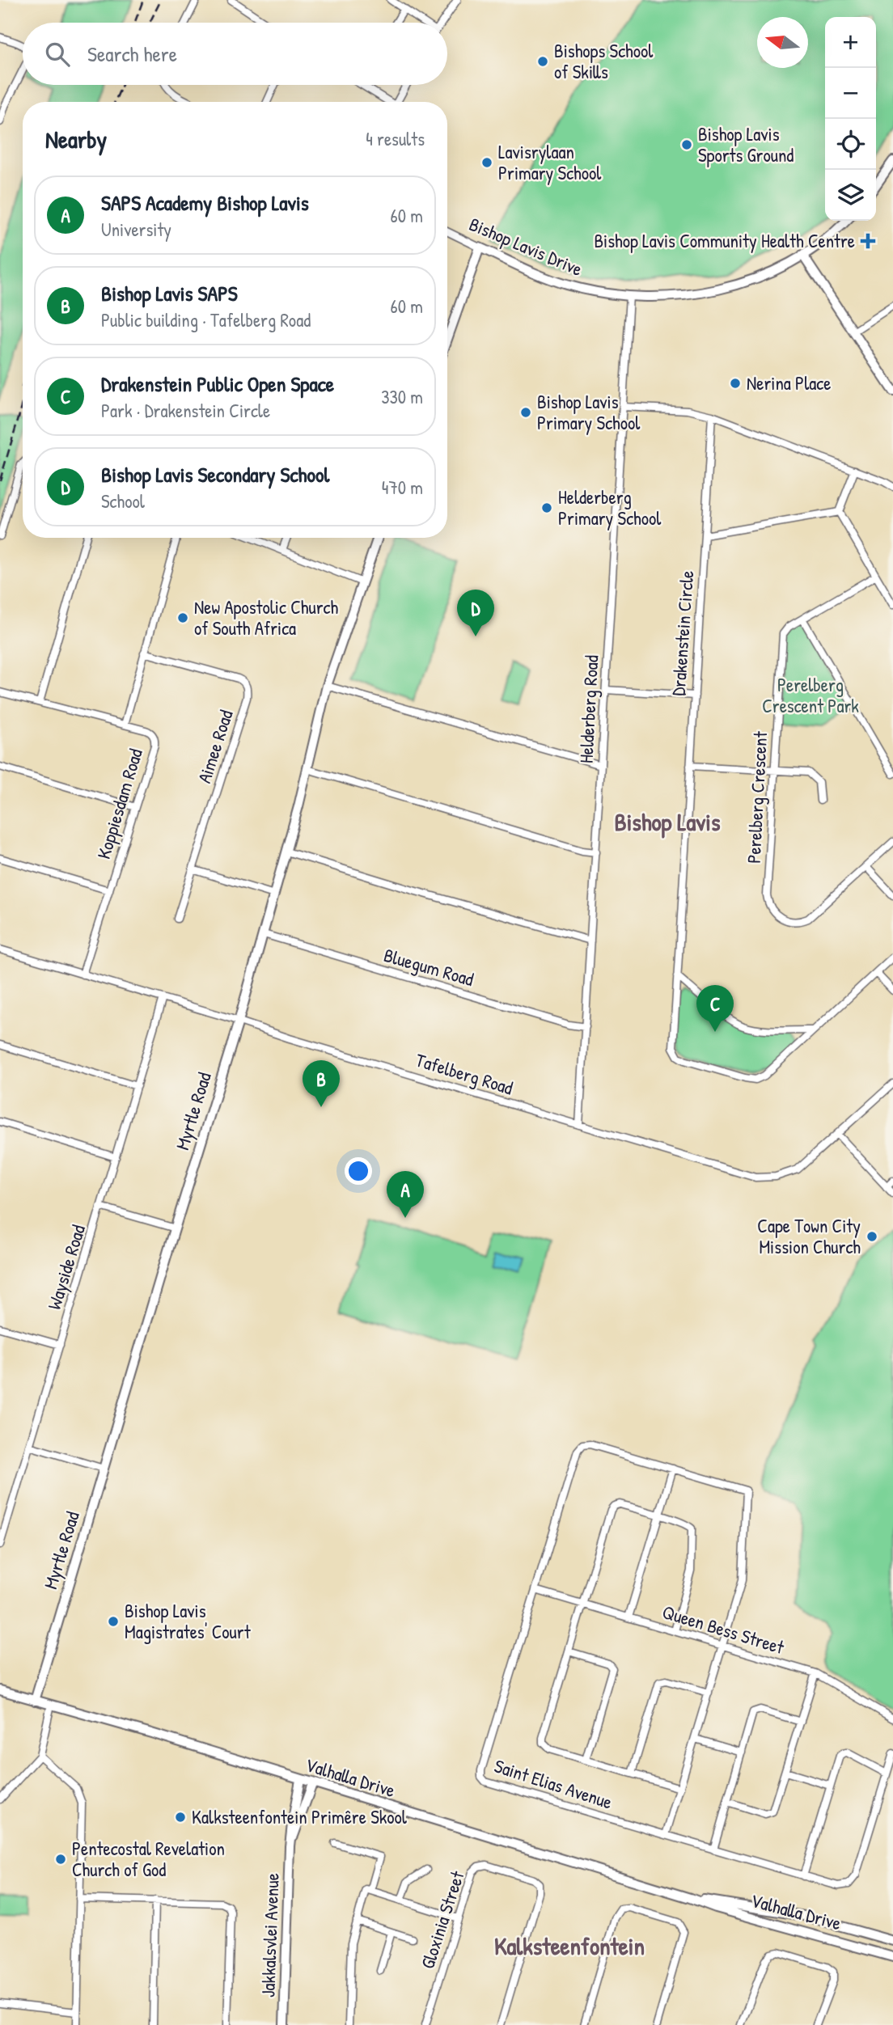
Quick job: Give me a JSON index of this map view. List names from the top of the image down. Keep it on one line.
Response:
{"streets":{"street":["Bishop Lavis Drive","Drakenstein Circle","Helderberg Road","Aimee Road","Perelberg Crescent","Koppiesdam Road","Bluegum Road","Tafelberg Road","Myrtle Road","Wayside Road","Queen Bess Street","Valhalla Drive","Saint Elias Avenue","Gloxinia Street","Jakkalsvlei Avenue"]},"crossings":[["Bishop Lavis Drive","Helderberg Road"],["Helderberg Road","Bluegum Road"],["Helderberg Road","Tafelberg Road"],["Aimee Road","Koppiesdam Road"],["Koppiesdam Road","Tafelberg Road"],["Bluegum Road","Myrtle Road"],["Tafelberg Road","Myrtle Road"],["Tafelberg Road","Wayside Road"],["Myrtle Road","Valhalla Drive"],["Queen Bess Street","Saint Elias Avenue"],["Valhalla Drive","Jakkalsvlei Avenue"]],"districts":["Bishop Lavis","Kalksteenfontein"],"parks":["Perelberg Crescent Park"],"places":{"other":["Bishops School of Skills","Bishop Lavis Sports Ground","Lavisrylaan Primary School","Nerina Place","Bishop Lavis Primary School","Helderberg Primary School","New Apostolic Church of South Africa","Cape Town City Mission Church","Bishop Lavis Magistrates' Court","Kalksteenfontein Primêre Skool","Pentecostal Revelation Church of God"],"health":["Bishop Lavis Community Health Centre"]},"north":"left","page":{"map_buttons":["+","−"],"search":"Search here","heading":["Nearby","4 results"],"list":[{"mark":"A","name":"SAPS Academy Bishop Lavis","note":"University","value":"60 m"},{"mark":"B","name":"Bishop Lavis SAPS","note":"Public building · Tafelberg Road","value":"60 m"},{"mark":"C","name":"Drakenstein Public Open Space","note":"Park · Drakenstein Circle","value":"330 m"},{"mark":"D","name":"Bishop Lavis Secondary School","note":"School","value":"470 m"}],"pins":["D","C","B","A"]}}
